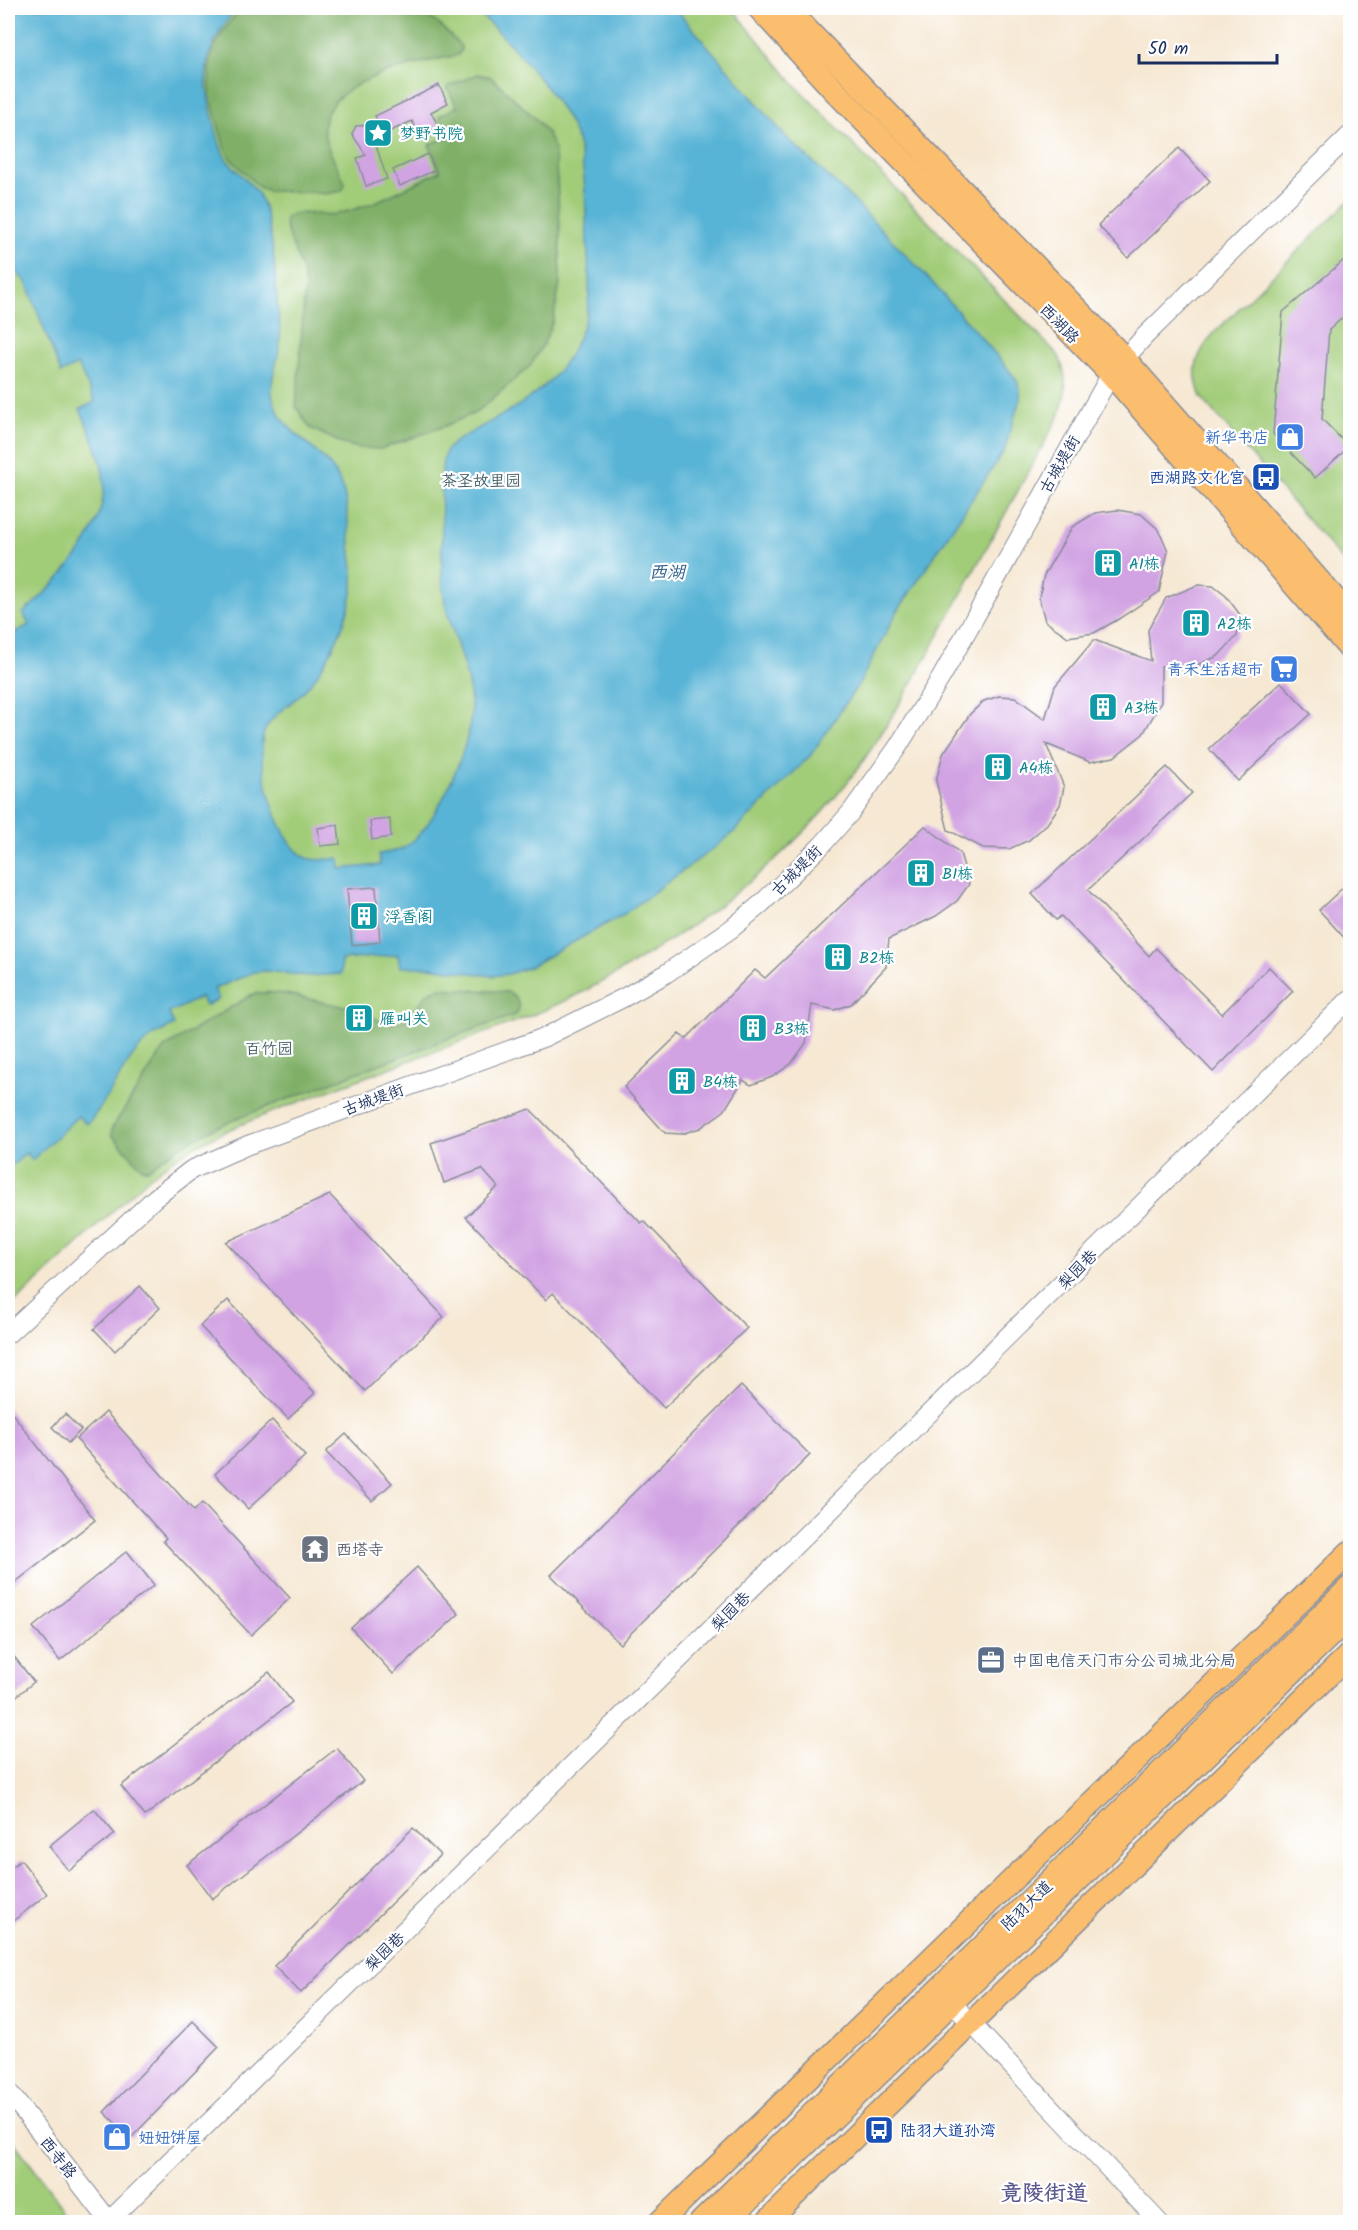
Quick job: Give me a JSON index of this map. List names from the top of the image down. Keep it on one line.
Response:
{"streets":{"main road":["西湖路","陆羽大道"],"street":["古城堤街","梨园巷","西寺路"]},"crossings":[["西湖路","古城堤街"],["梨园巷","西寺路"]],"districts":["竟陵街道"],"water":["西湖"],"parks":["茶圣故里园","百竹园"],"places":{"place":["梦野书院"],"shop":["新华书店","妞妞饼屋"],"bus stop":["西湖路文化宫","陆羽大道孙湾"],"building":["A1栋","A2栋","A3栋","A4栋","B1栋","浮香阁","B2栋","雁叫关","B3栋","B4栋"],"supermarket":["青禾生活超市"],"temple":["西塔寺"],"office":["中国电信天门市分公司城北分局"]},"scale_bar":"50 m"}
